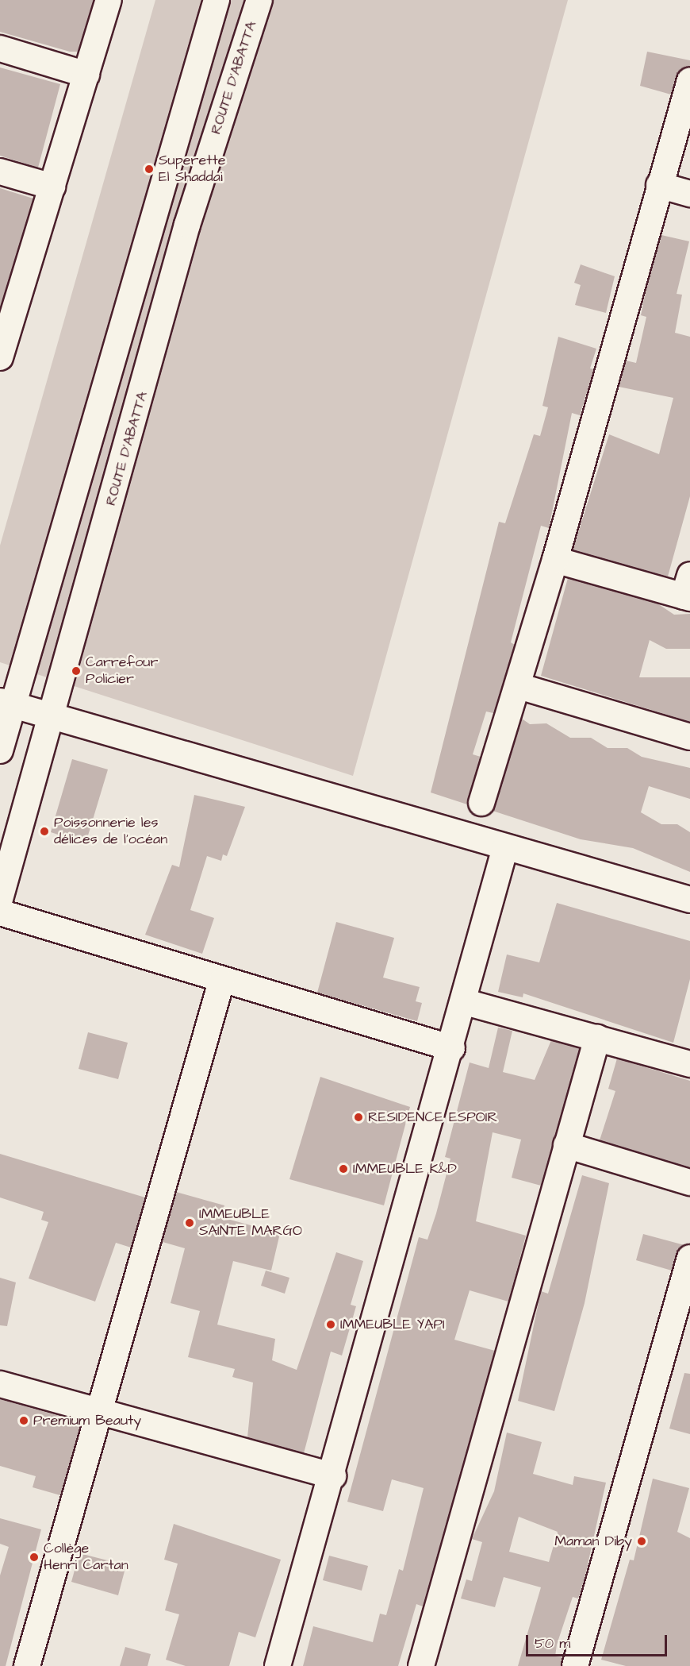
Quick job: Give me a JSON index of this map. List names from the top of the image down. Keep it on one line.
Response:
{"streets":{"street":["ROUTE D'ABATTA"]},"places":["Superette El Shaddai","Carrefour Policier","Poissonnerie les délices de l'océan","RESIDENCE ESPOIR","IMMEUBLE K&D","IMMEUBLE SAINTE MARGO","IMMEUBLE YAPI","Premium Beauty","Maman Diby","Collège Henri Cartan"],"scale_bar":"50 m"}
